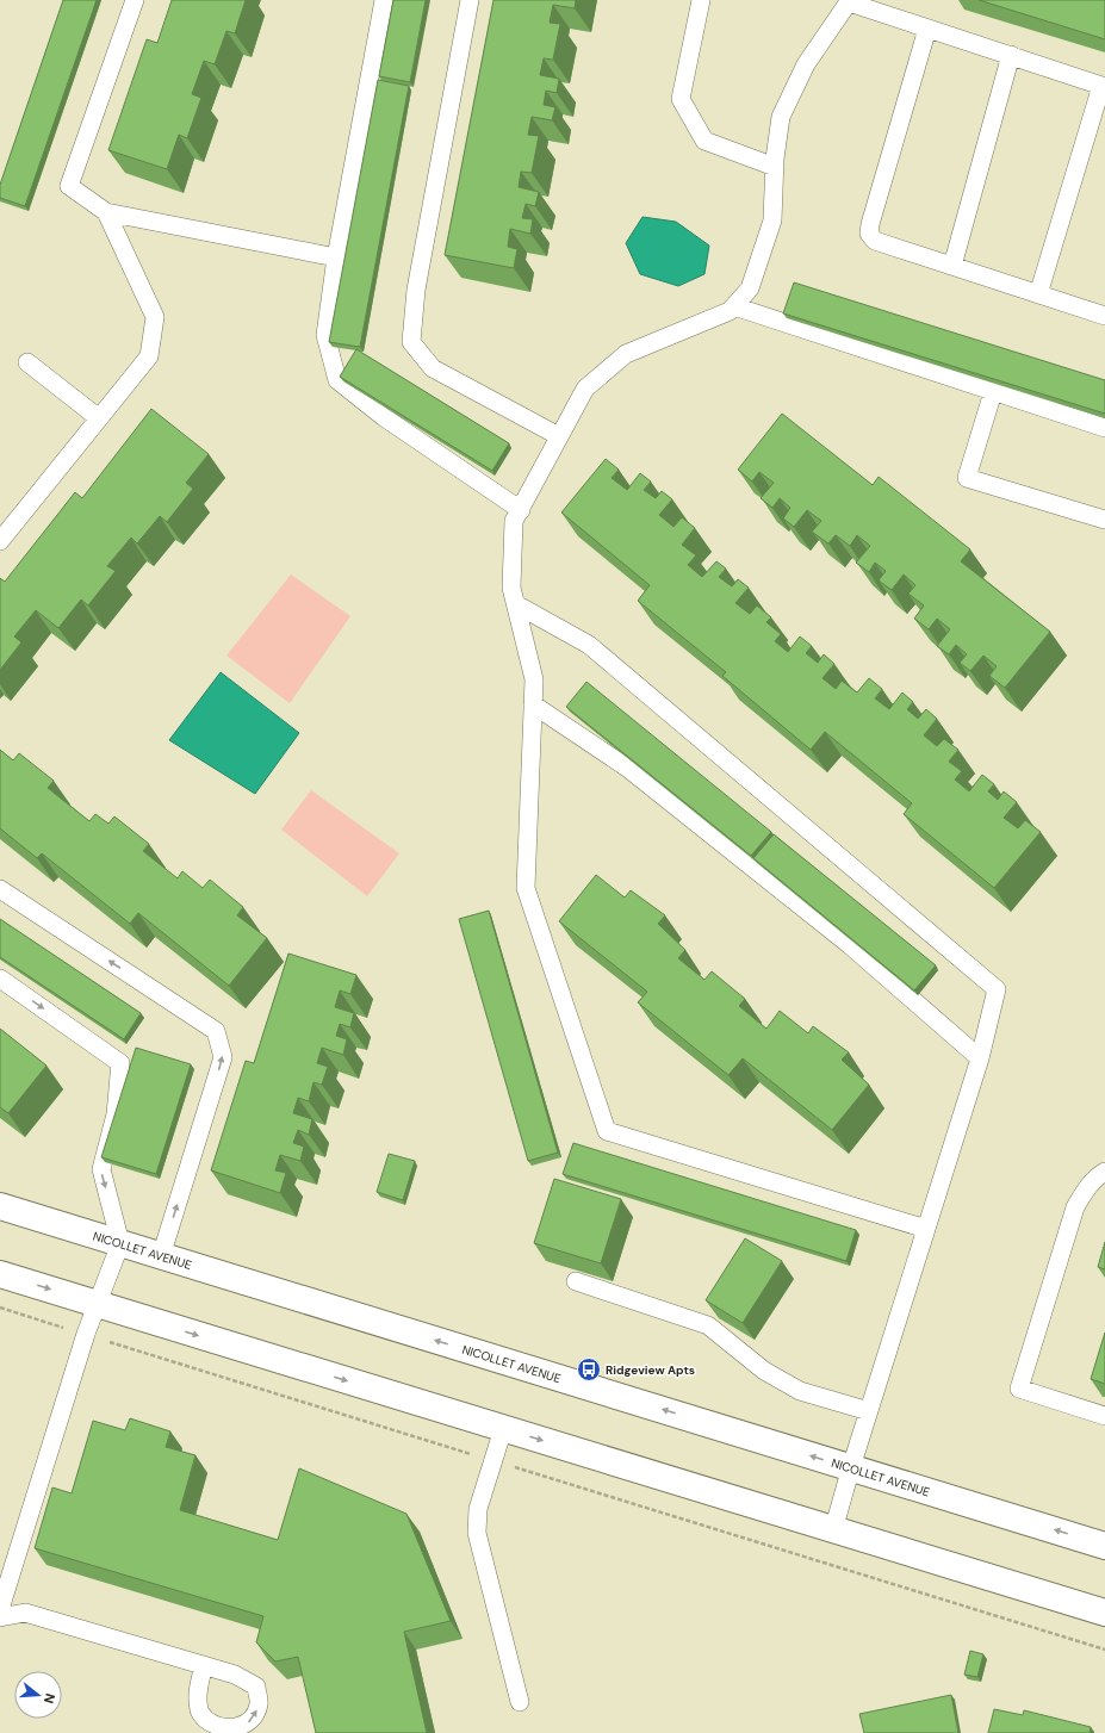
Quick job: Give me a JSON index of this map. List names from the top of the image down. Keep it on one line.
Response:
{"streets":{"main road":["NICOLLET AVENUE"]},"places":{"bus stop":["Ridgeview Apts"]},"north":"right"}
